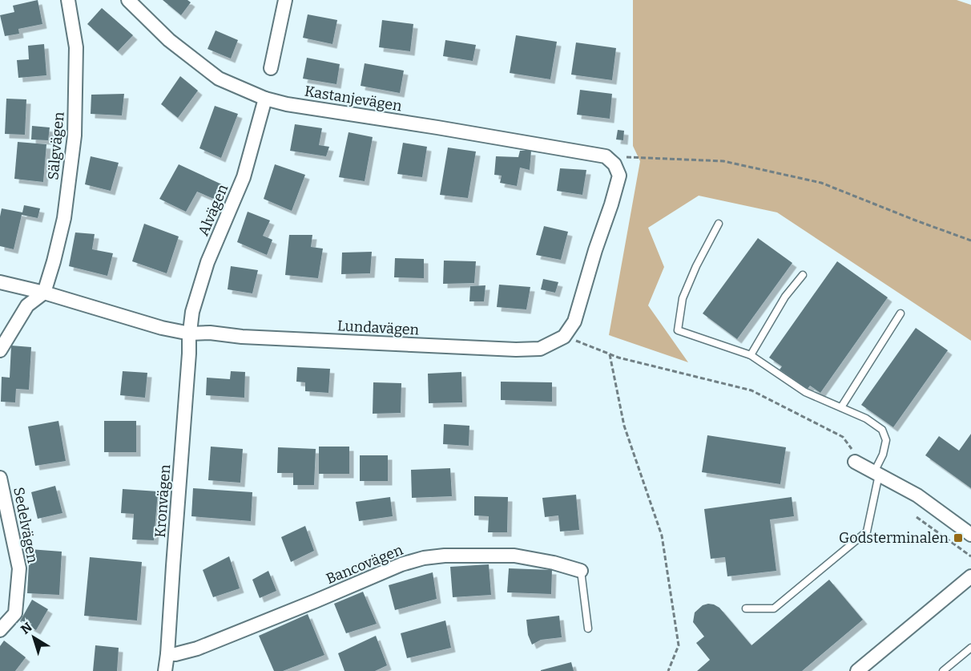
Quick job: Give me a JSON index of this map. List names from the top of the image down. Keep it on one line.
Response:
{"streets":{"street":["Kastanjevägen","Sälgvägen","Alvägen","Lundavägen","Kronvägen","Sedelvägen","Bancovägen"]},"crossings":[["Kastanjevägen","Alvägen"],["Sälgvägen","Lundavägen"],["Alvägen","Lundavägen"],["Alvägen","Kronvägen"],["Lundavägen","Kronvägen"],["Kronvägen","Bancovägen"]],"places":{"transit":["Godsterminalen"]},"north":"top left"}
